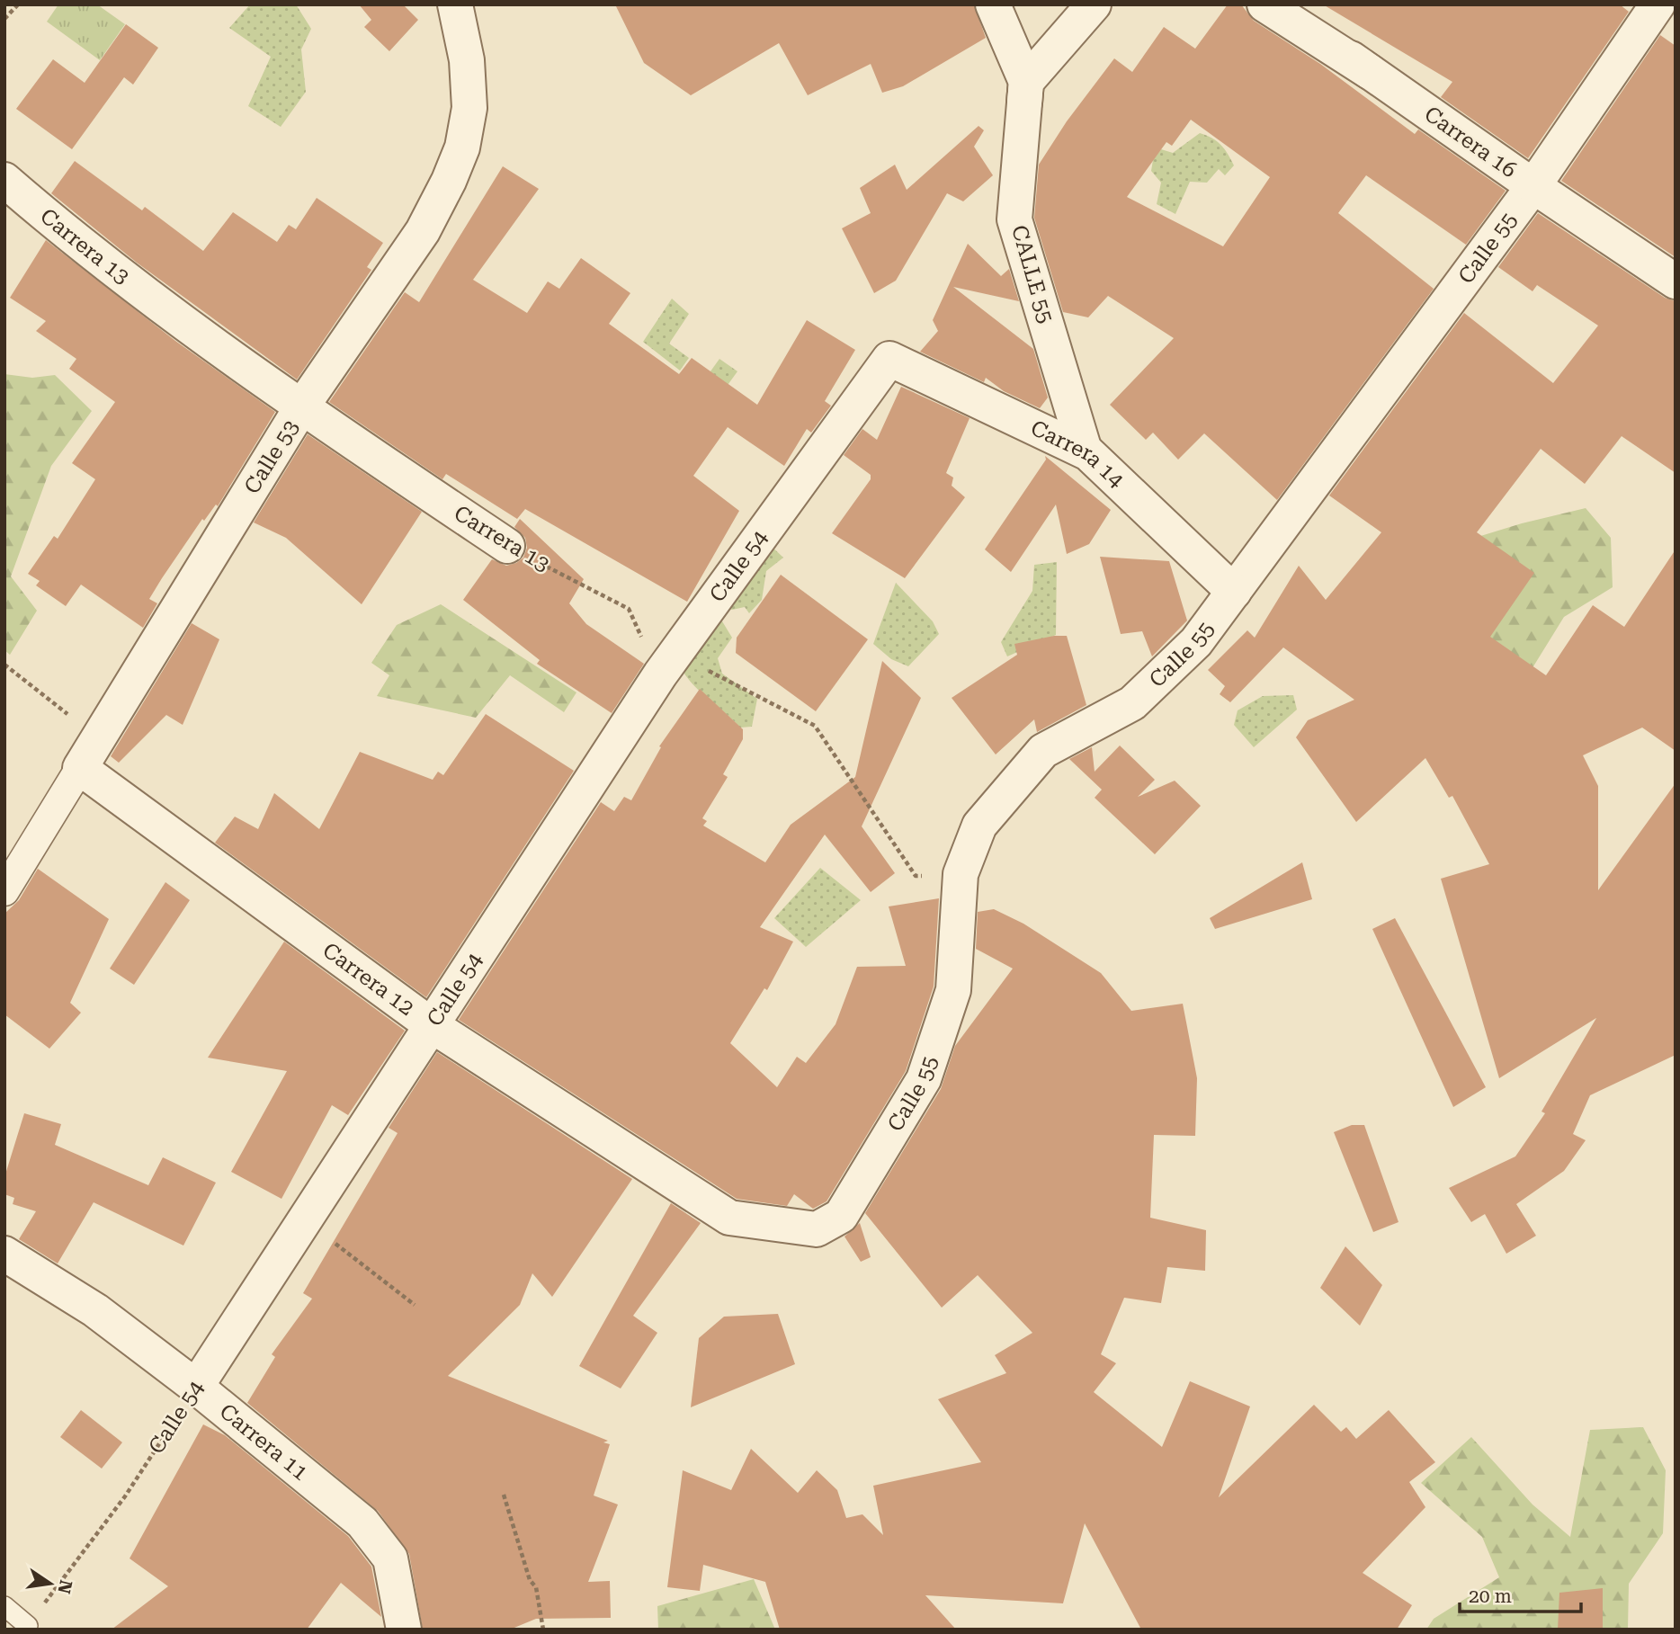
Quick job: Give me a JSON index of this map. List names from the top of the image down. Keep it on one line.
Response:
{"streets":{"street":["Carrera 16","Carrera 13","Calle 55","CALLE 55","Carrera 14","Calle 53","Calle 54","Carrera 12","Carrera 11"]},"crossings":[["Carrera 16","Calle 55"],["Carrera 13","Calle 53"],["Carrera 13","Calle 54"],["Calle 55","Carrera 14"],["Calle 55","Carrera 12"],["CALLE 55","Carrera 14"],["Carrera 14","Calle 54"],["Calle 53","Carrera 12"],["Calle 54","Carrera 12"],["Calle 54","Carrera 11"]],"scale_bar":"20 m","north":"right"}
